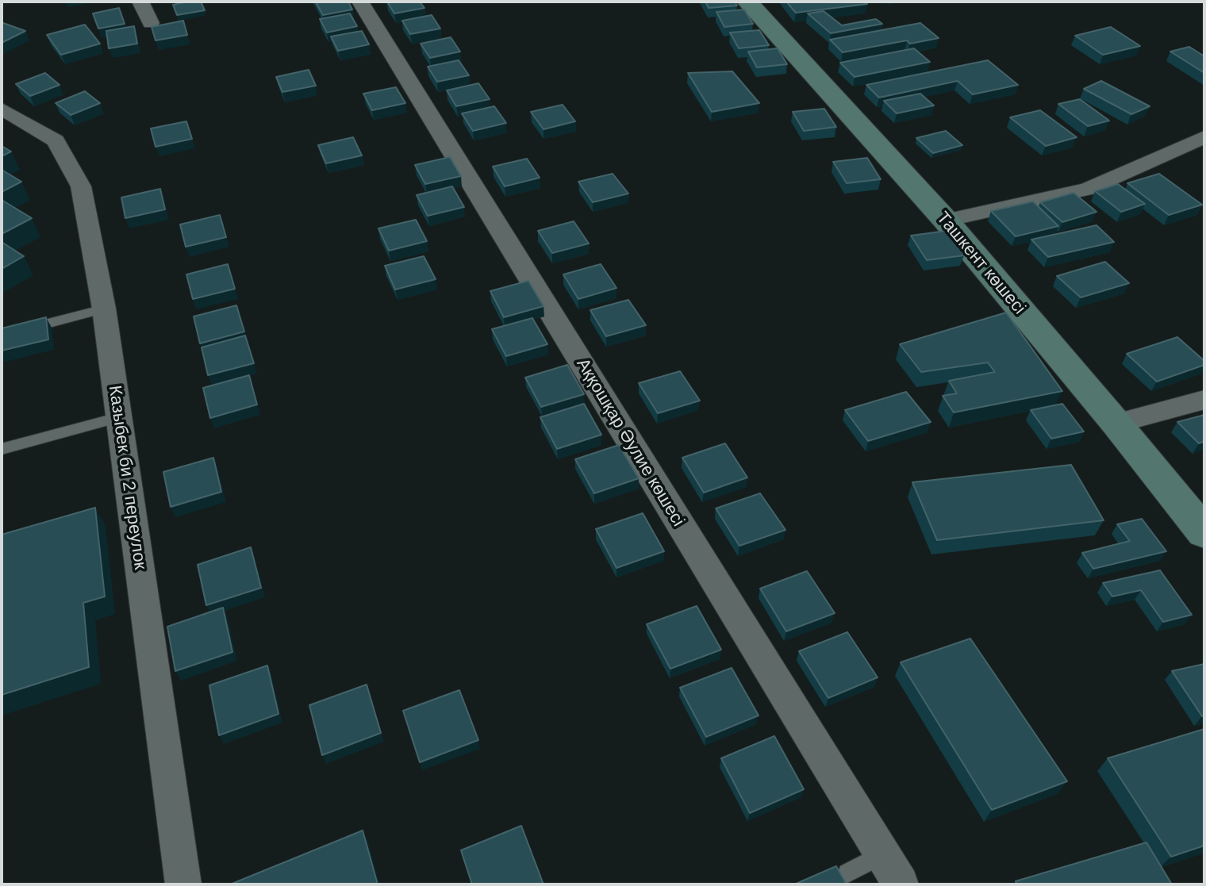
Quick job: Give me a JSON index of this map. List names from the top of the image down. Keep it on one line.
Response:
{"streets":{"main road":["Ташкент көшесі"],"street":["Аққошқар Әулие көшесі","Казыбек би 2 переулок"]}}
